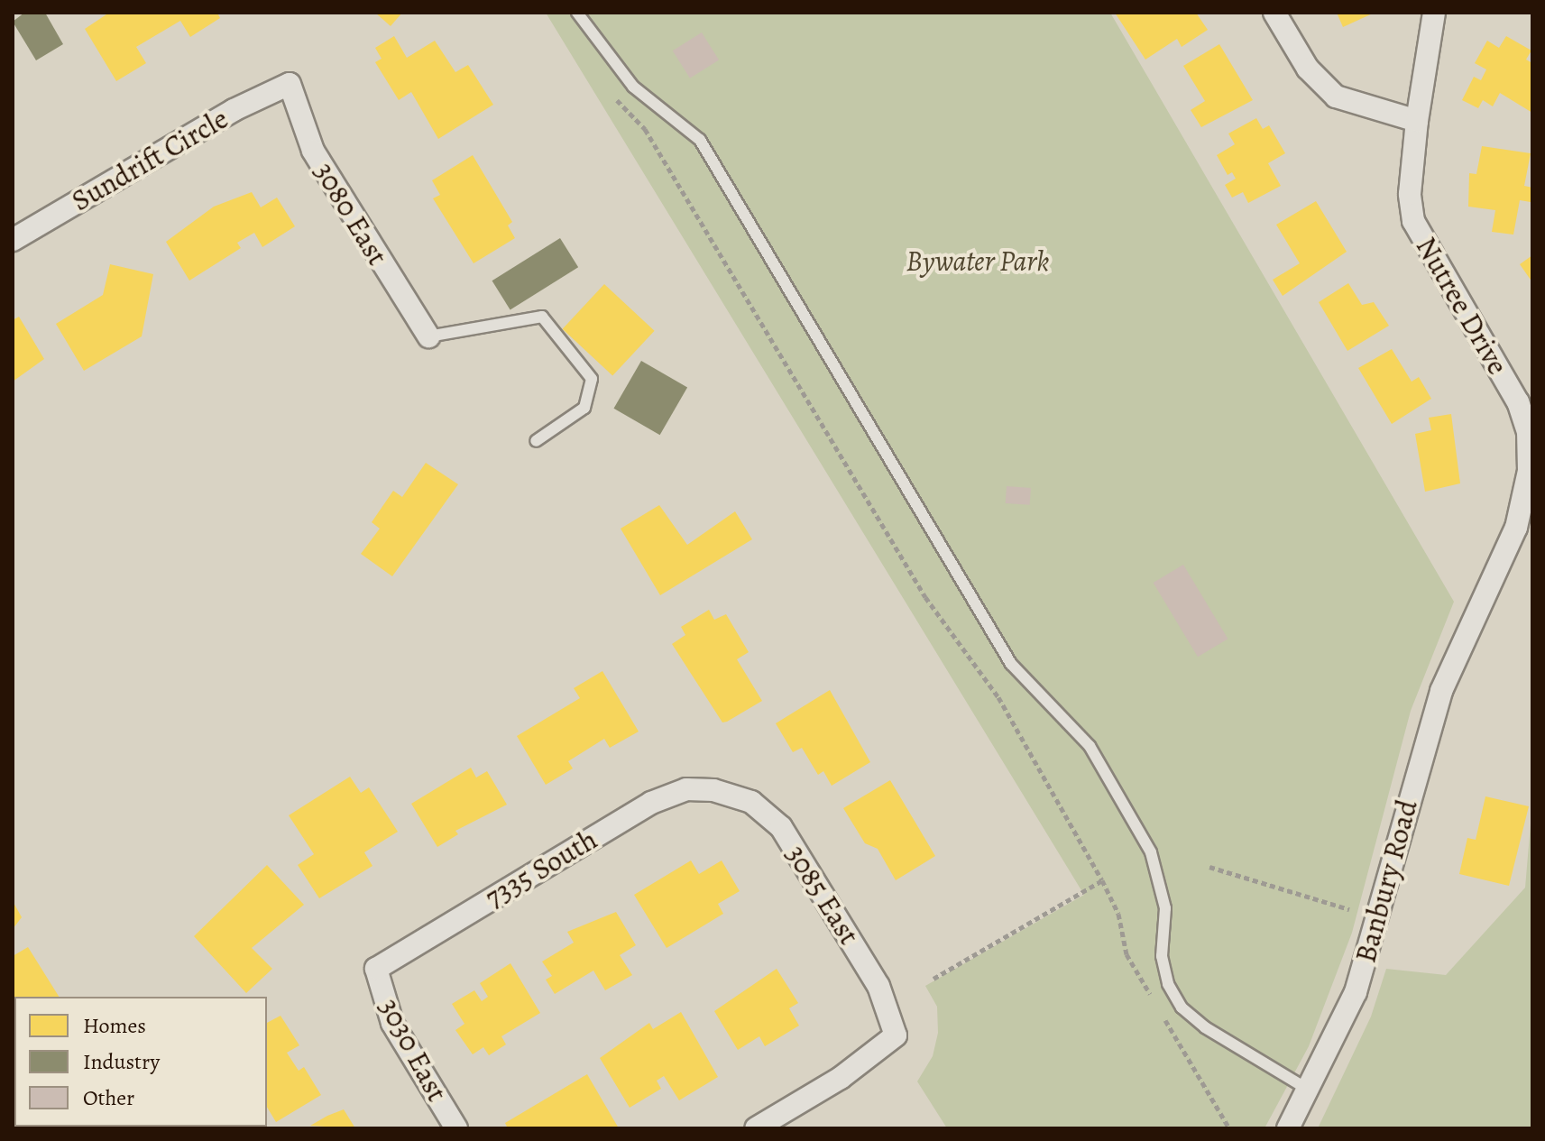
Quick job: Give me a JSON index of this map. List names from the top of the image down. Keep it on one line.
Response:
{"streets":{"street":["Sundrift Circle","3080 East","Nutree Drive","7335 South","Banbury Road","3085 East","3030 East"]},"crossings":[["Sundrift Circle","3080 East"],["Nutree Drive","Banbury Road"],["7335 South","3085 East"],["7335 South","3030 East"]],"parks":["Bywater Park"],"legend":["Homes","Industry","Other"]}
